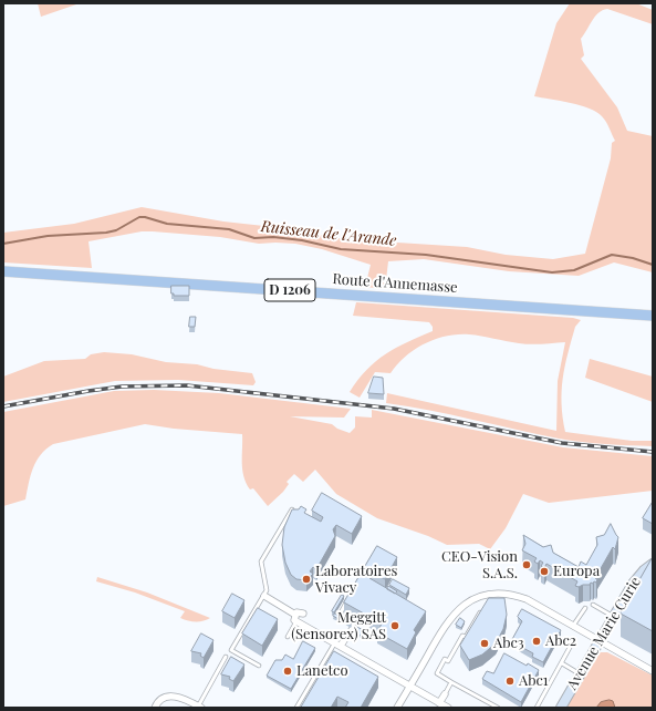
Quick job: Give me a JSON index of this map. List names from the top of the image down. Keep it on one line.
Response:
{"streets":{"main road":["Route d'Annemasse","D 1206"],"street":["Avenue Marie Curie"]},"water":["Ruisseau de l'Arande"],"places":["CEO-Vision S.A.S.","Europa","Laboratoires Vivacy","Meggitt (Sensorex) SAS","Abc2","Abc3","Lanetco","Abc1"]}
